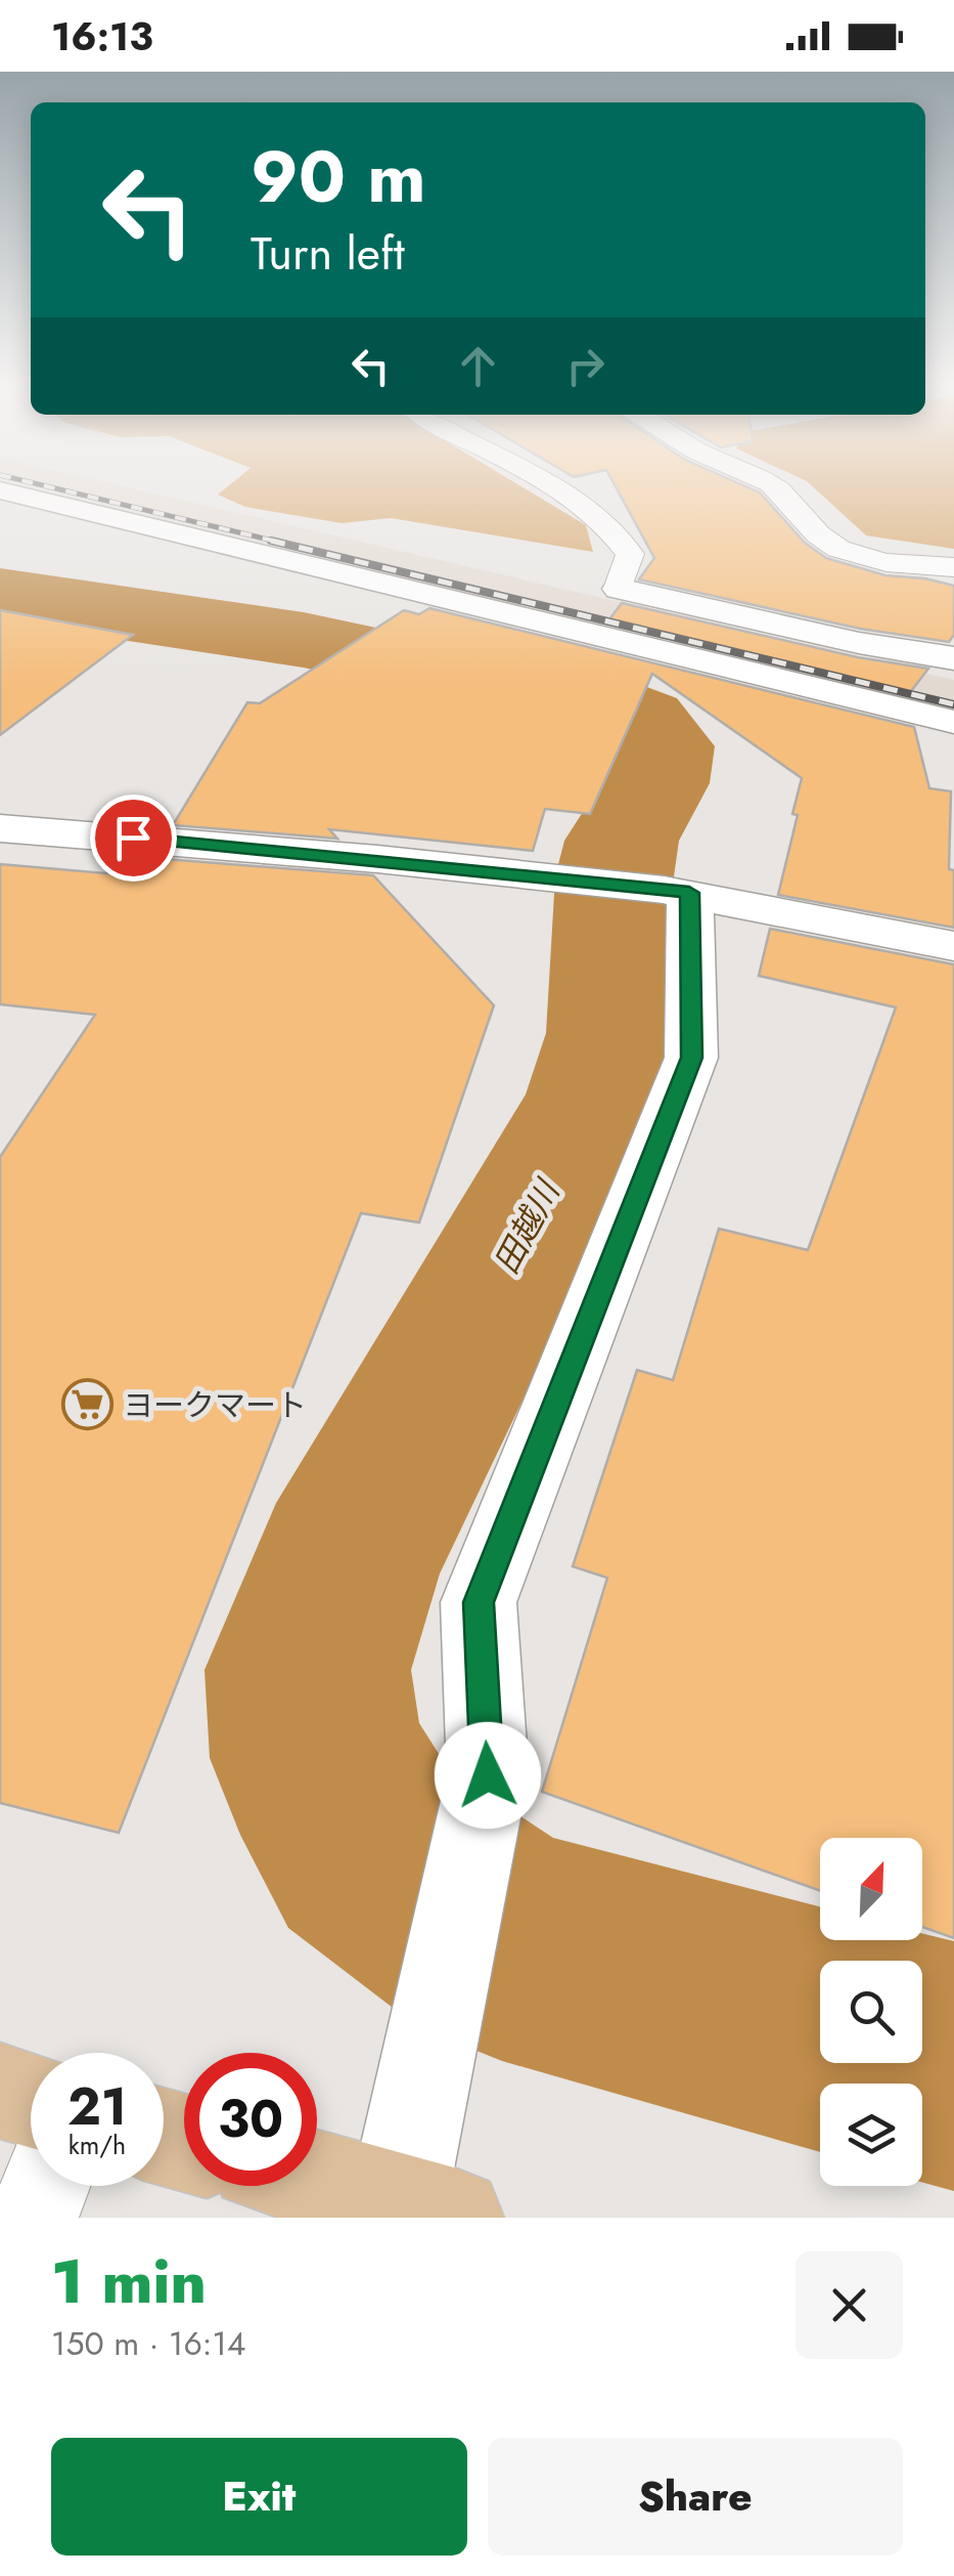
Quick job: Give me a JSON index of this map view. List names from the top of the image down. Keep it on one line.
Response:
{"water":["田越川"],"places":{"supermarket":["ヨークマート"]},"north":"top right","page":{"status":"16:13","turn":["90 m","Turn left"],"speed":"21 km/h","limit":"30","heading":["1 min","150 m · 16:14"],"buttons":["Exit","Share"]}}
